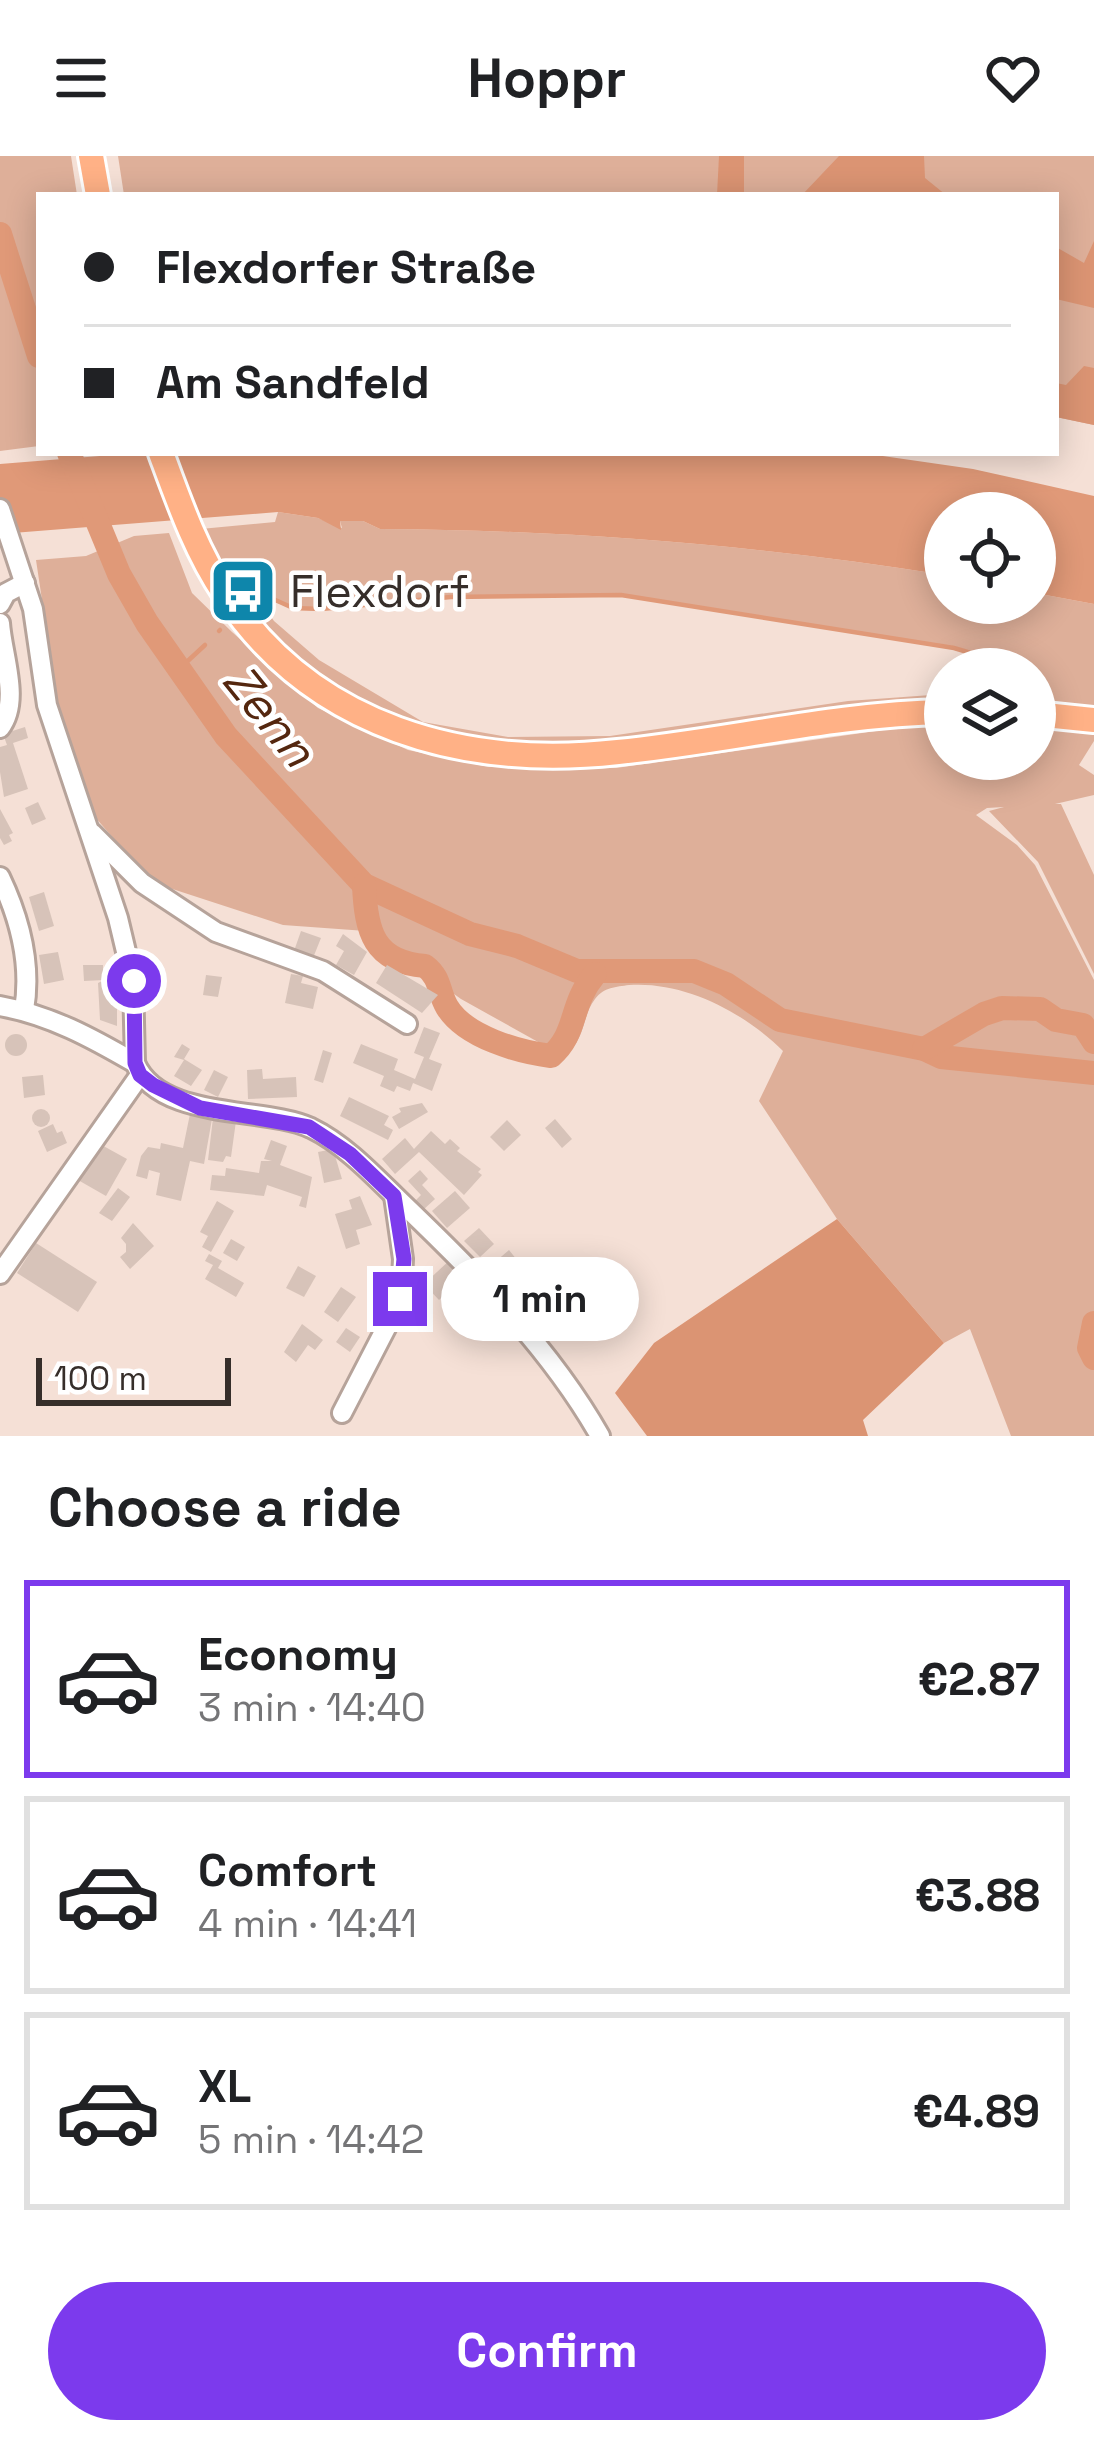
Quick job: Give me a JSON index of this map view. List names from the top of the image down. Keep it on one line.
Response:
{"water":["Zenn"],"places":{"bus stop":["Flexdorf"]},"scale_bar":"100 m","page":{"header":"Hoppr","banner":["Flexdorfer Straße","Am Sandfeld"],"bubble":"1 min","scale":"100 m","heading":"Choose a ride","list":[{"name":"Economy","note":"3 min · 14:40","value":"€2.87"},{"name":"Comfort","note":"4 min · 14:41","value":"€3.88"},{"name":"XL","note":"5 min · 14:42","value":"€4.89"}],"buttons":"Confirm"}}
